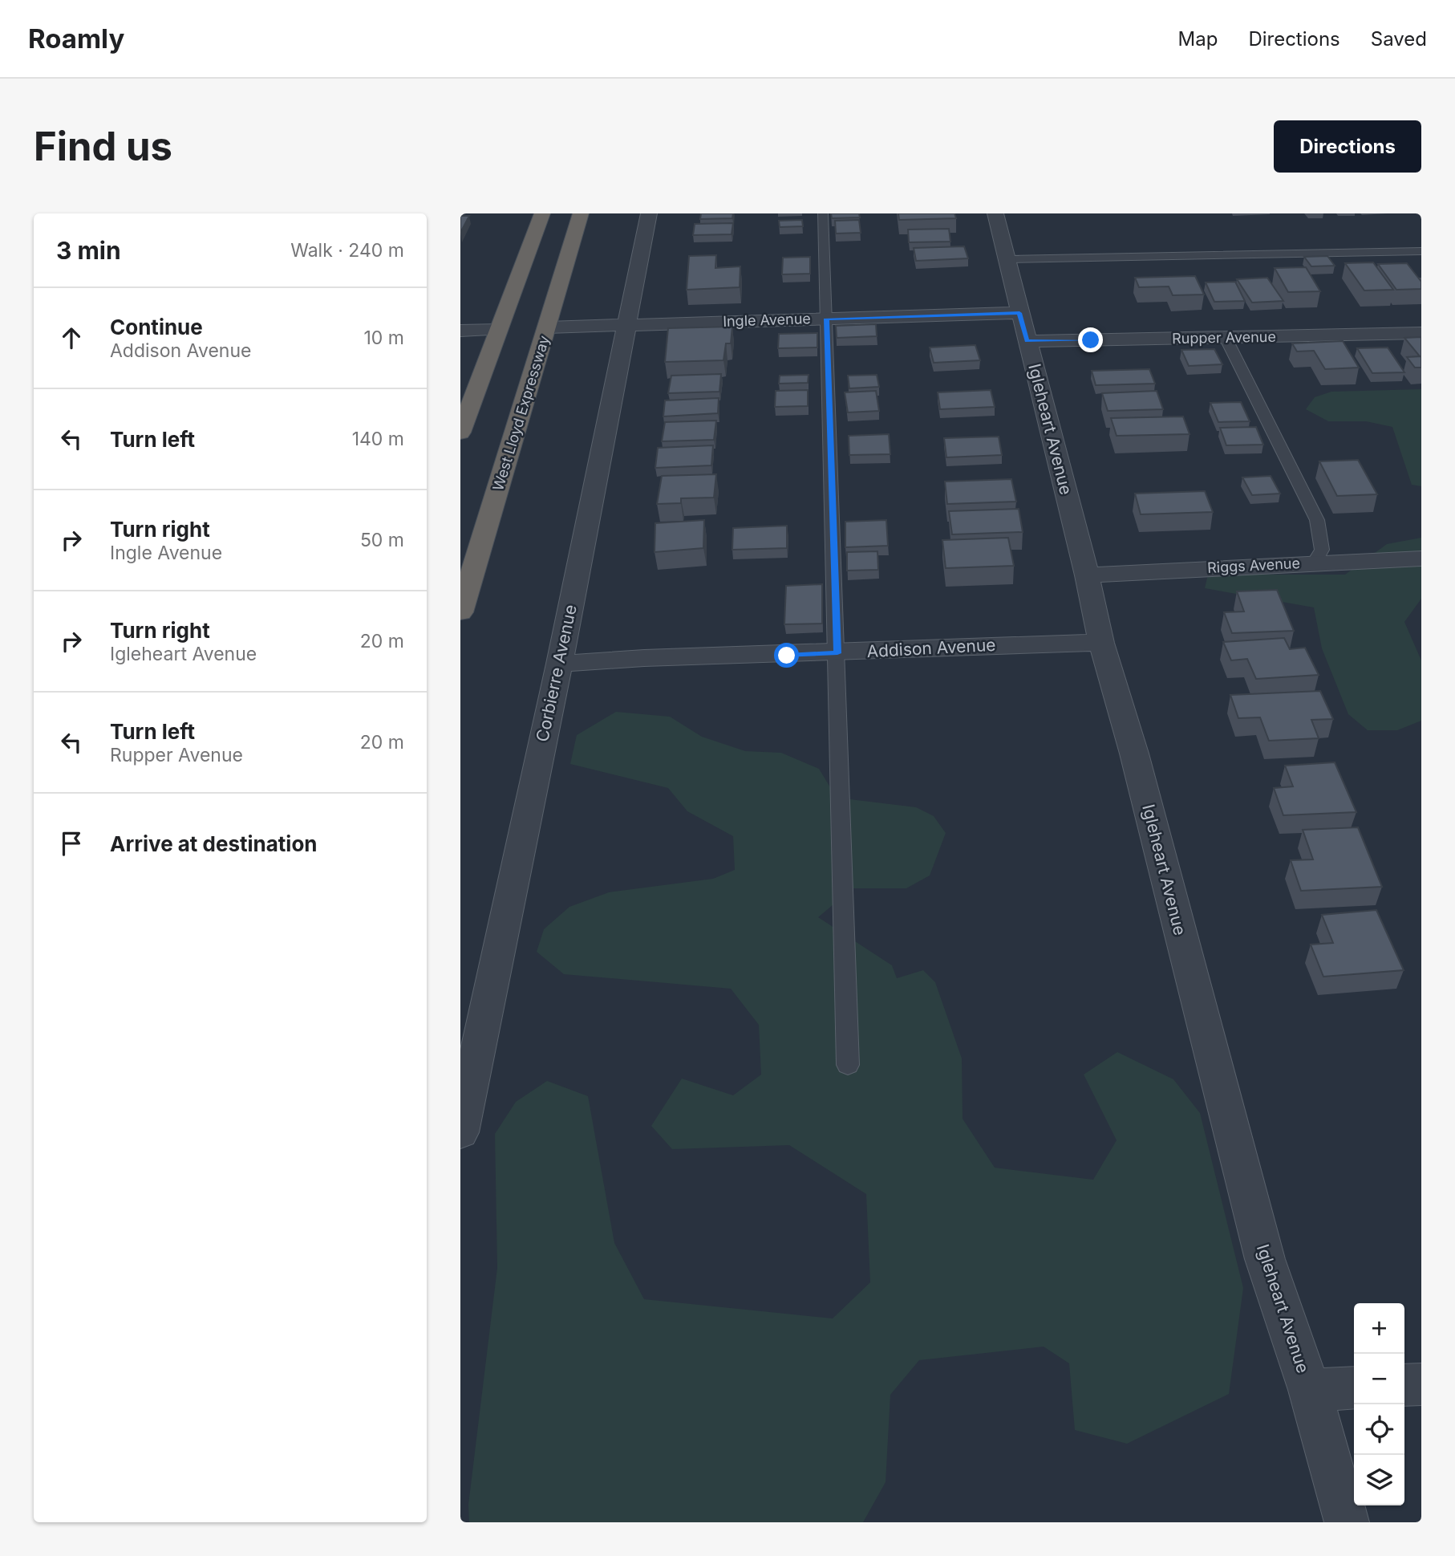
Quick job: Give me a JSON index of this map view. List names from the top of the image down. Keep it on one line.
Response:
{"streets":{"highway":["West Lloyd Expressway"],"street":["Ingle Avenue","Rupper Avenue","Igleheart Avenue","Riggs Avenue","Addison Avenue","Corbierre Avenue"]},"crossings":[["Ingle Avenue","Rupper Avenue"],["Ingle Avenue","West Lloyd Expressway"],["Ingle Avenue","Igleheart Avenue"],["Ingle Avenue","Corbierre Avenue"],["Rupper Avenue","Igleheart Avenue"],["Igleheart Avenue","Riggs Avenue"],["Igleheart Avenue","Addison Avenue"],["Addison Avenue","Corbierre Avenue"]],"page":{"header":"Roamly","nav":["Map","Directions","Saved"],"buttons":"Directions","title":"Find us","heading":["3 min","Walk · 240 m"],"list":[["Continue","Addison Avenue","10 m"],["Turn left","140 m"],["Turn right","Ingle Avenue","50 m"],["Turn right","Igleheart Avenue","20 m"],["Turn left","Rupper Avenue","20 m"],"Arrive at destination"],"map_buttons":["+","−"]}}
